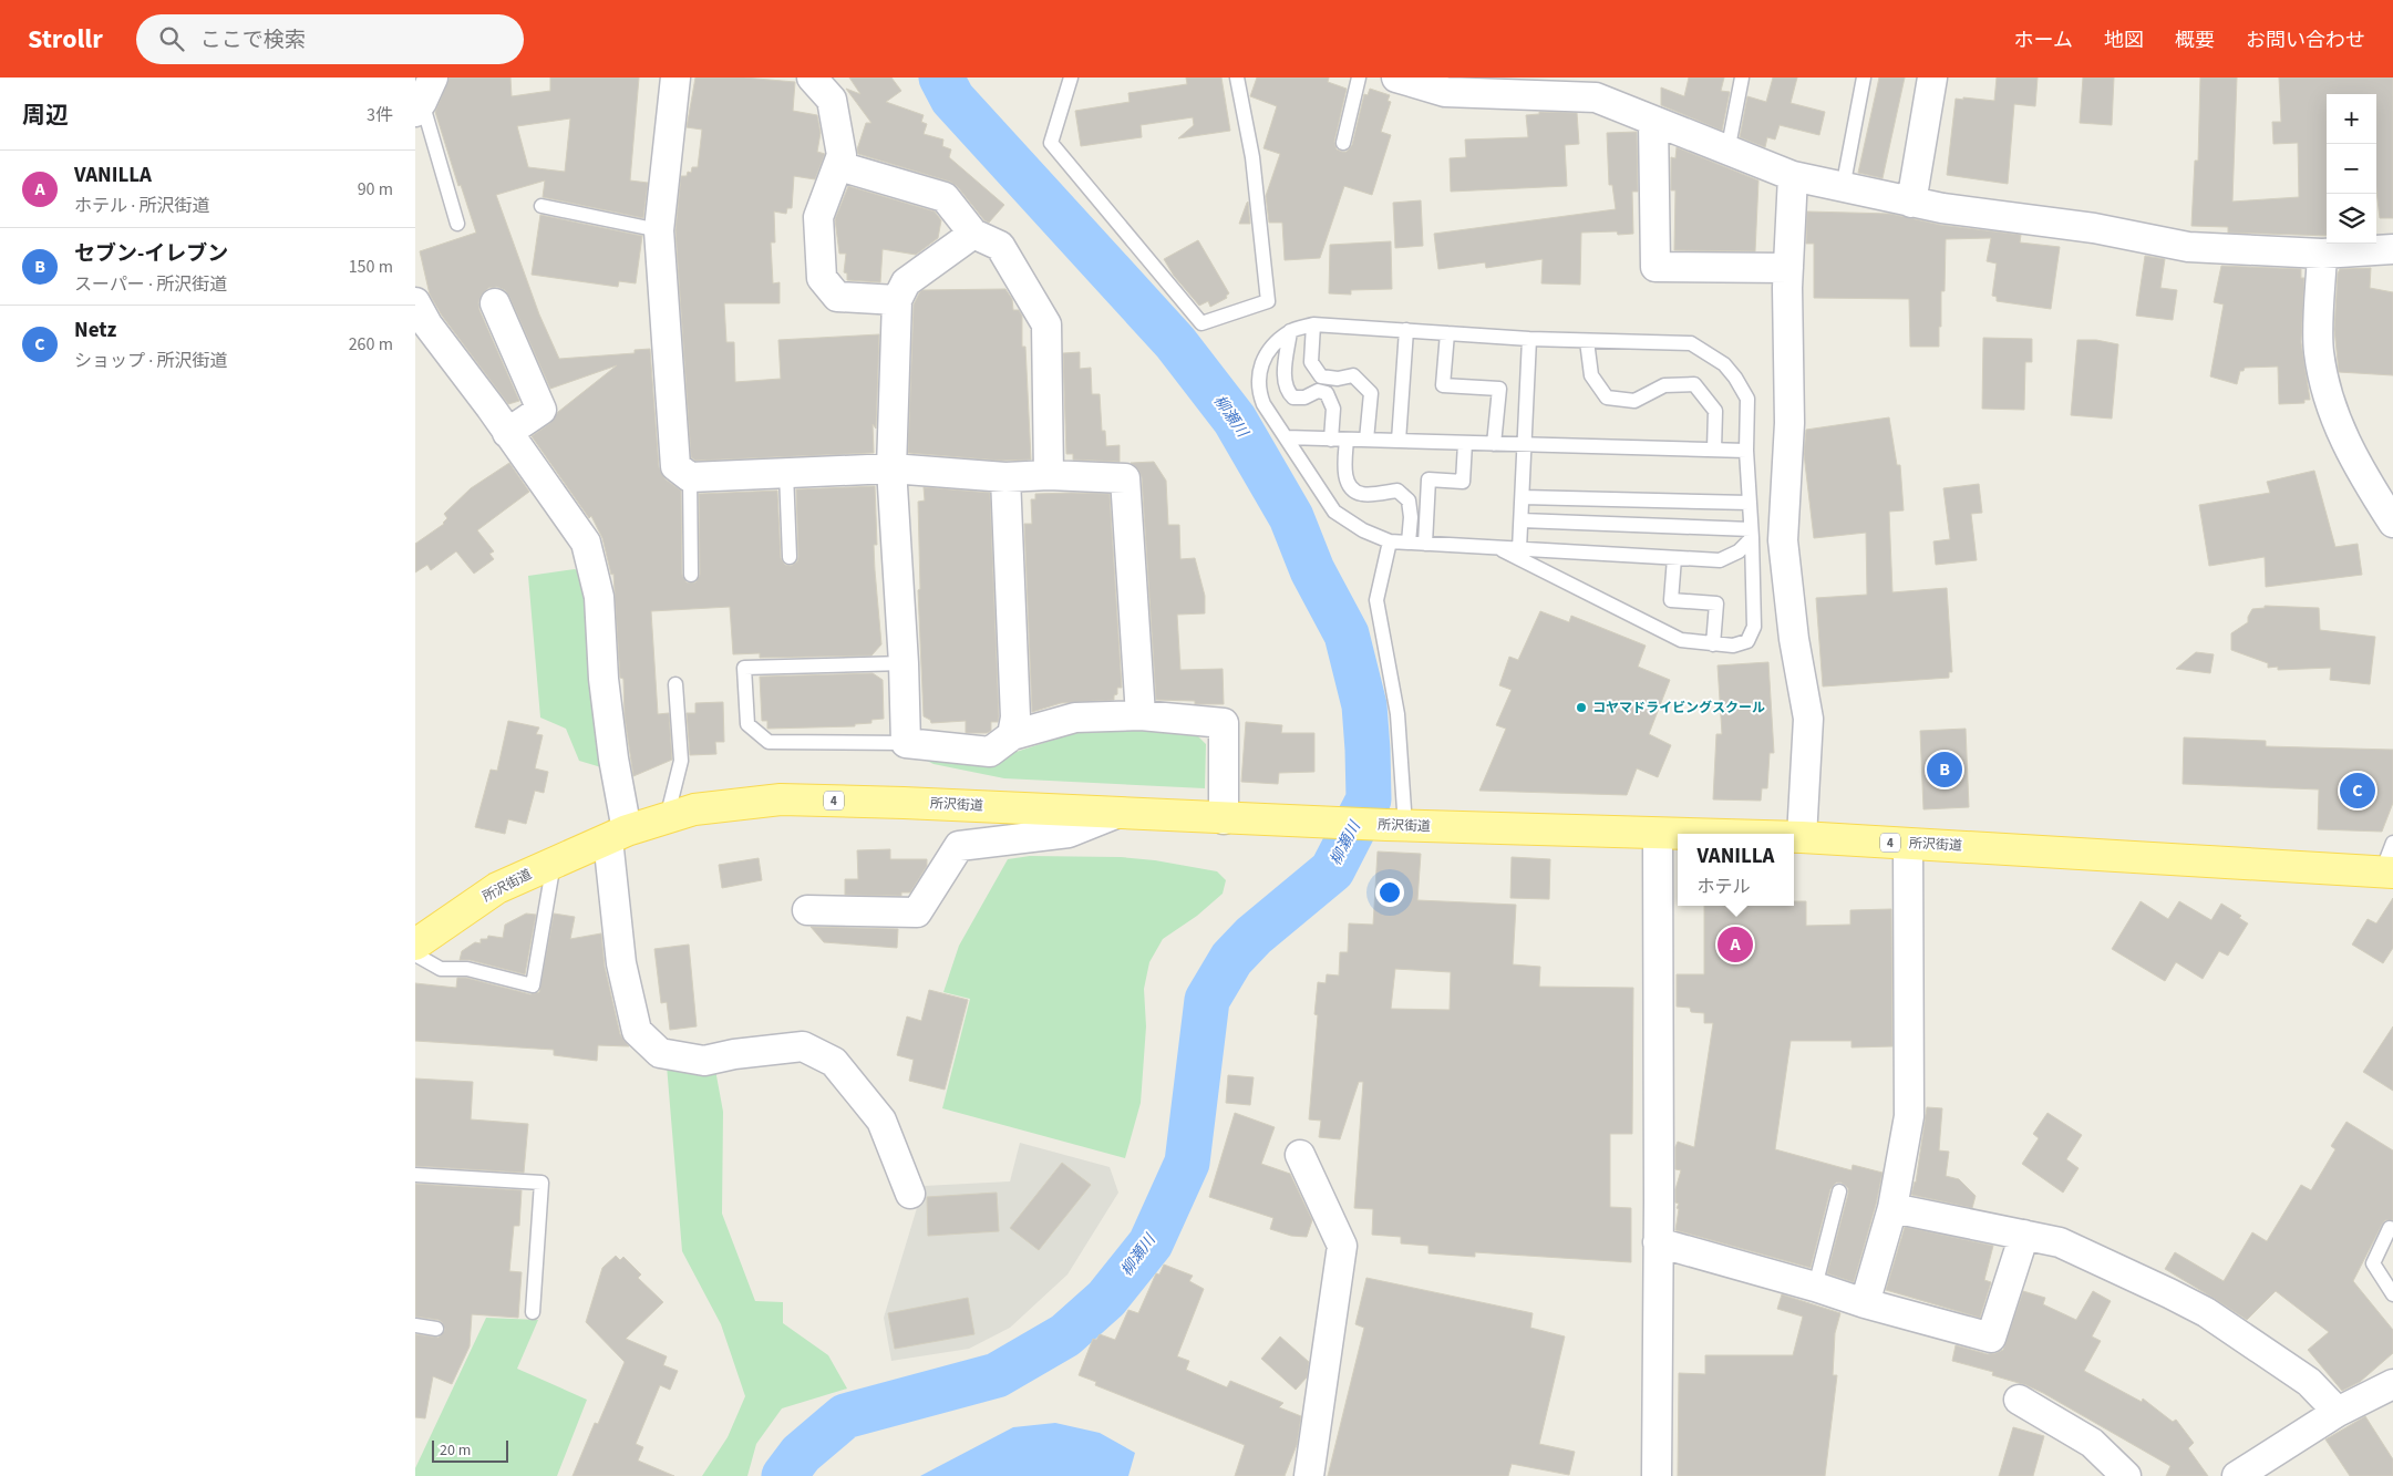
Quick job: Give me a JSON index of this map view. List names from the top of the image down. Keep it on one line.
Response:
{"streets":{"main road":["4","所沢街道"]},"water":["柳瀬川"],"places":["コヤマドライビングスクール"],"scale_bar":"20 m","page":{"header":"Strollr","search":"ここで検索","nav":["ホーム","地図","概要","お問い合わせ"],"heading":["周辺","3件"],"map_buttons":["+","−"],"list":[{"mark":"A","name":"VANILLA","note":"ホテル · 所沢街道","value":"90 m"},{"mark":"B","name":"セブン-イレブン","note":"スーパー · 所沢街道","value":"150 m"},{"mark":"C","name":"Netz","note":"ショップ · 所沢街道","value":"260 m"}],"pins":["B","C","A"],"popup":["VANILLA","ホテル"],"scale":"20 m"}}
